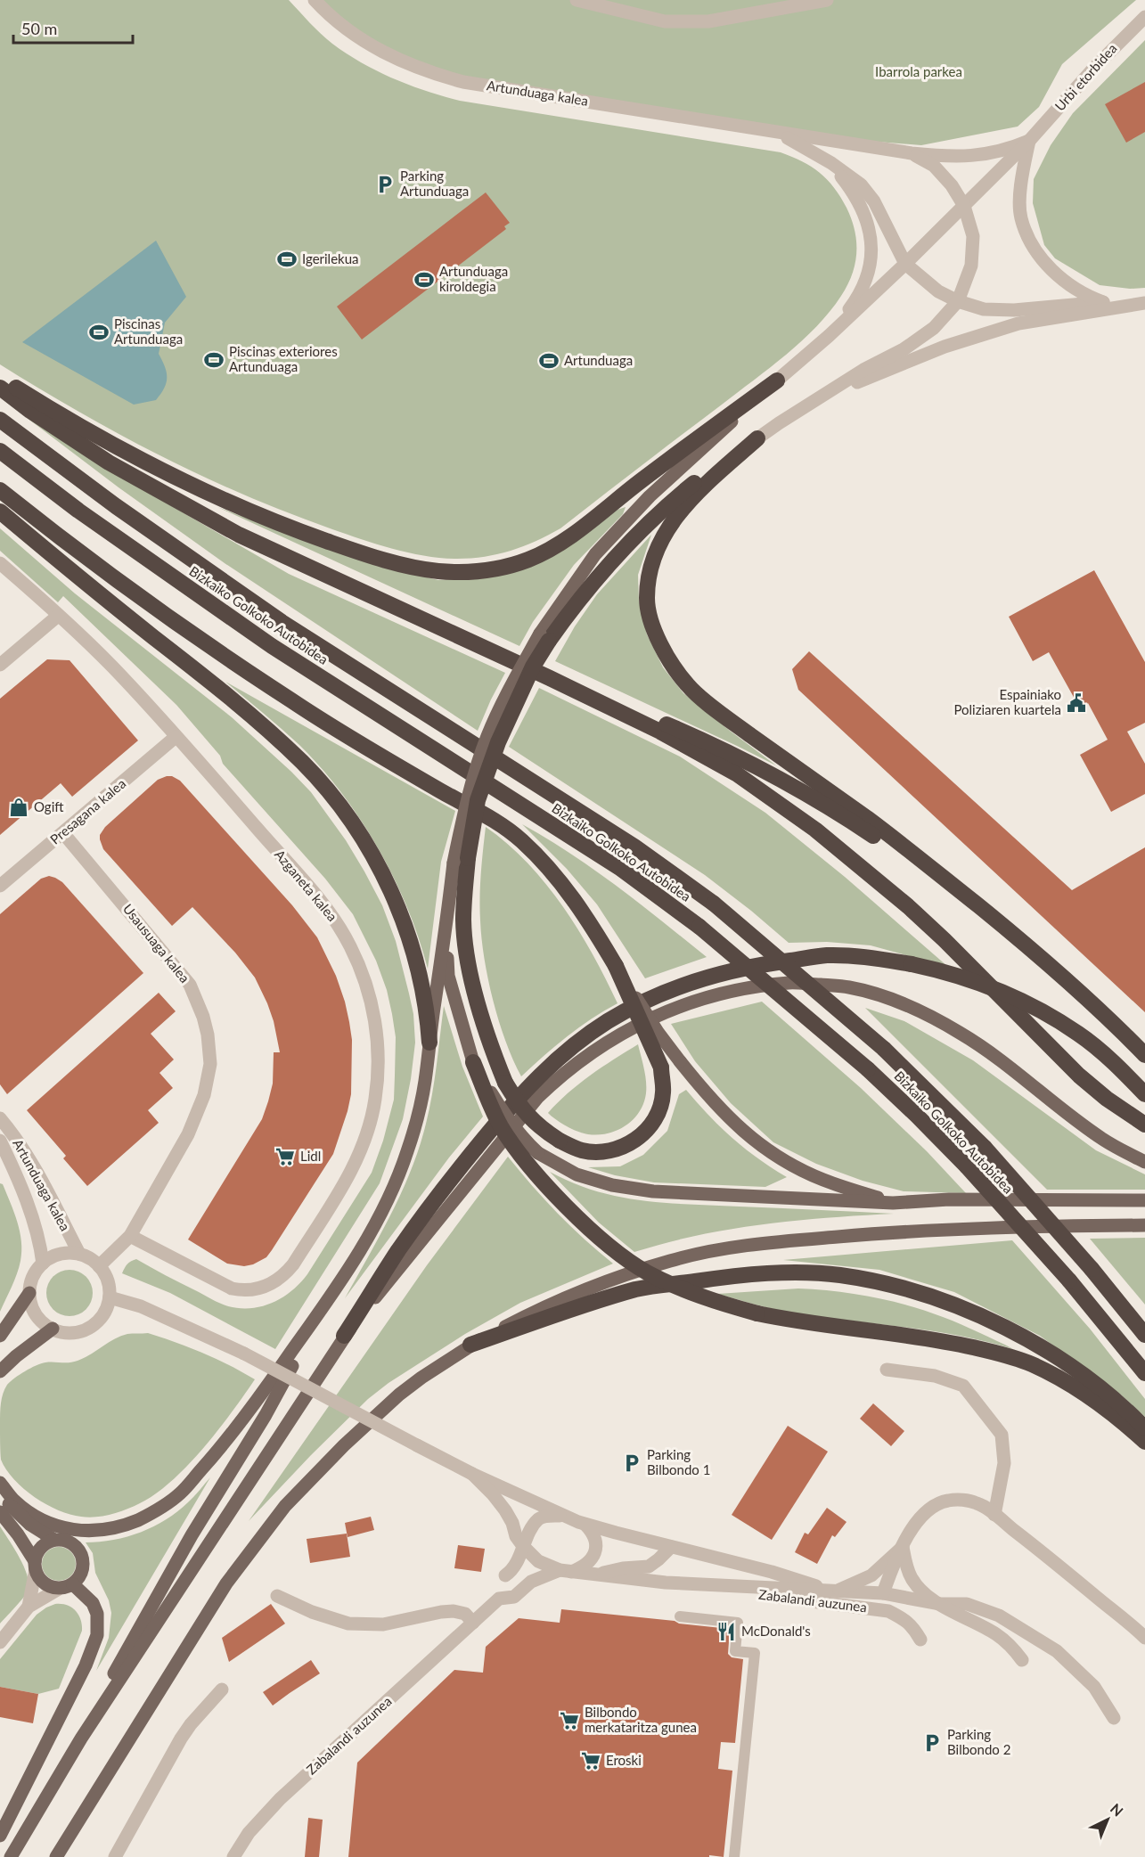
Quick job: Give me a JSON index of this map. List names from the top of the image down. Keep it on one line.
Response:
{"streets":{"highway":["Bizkaiko Golkoko Autobidea"],"street":["Urbi etorbidea","Artunduaga kalea","Presagana kalea","Azganeta kalea","Usausuaga kalea","Zabalandi auzunea"]},"crossings":[["Urbi etorbidea","Artunduaga kalea"],["Artunduaga kalea","Usausuaga kalea"],["Artunduaga kalea","Zabalandi auzunea"],["Presagana kalea","Azganeta kalea"],["Presagana kalea","Usausuaga kalea"],["Azganeta kalea","Usausuaga kalea"],["Usausuaga kalea","Zabalandi auzunea"]],"parks":["Ibarrola parkea"],"places":{"parking":["Parking Artunduaga","Parking Bilbondo 1","Parking Bilbondo 2"],"sports":["Igerilekua","Artunduaga kiroldegia","Piscinas Artunduaga","Piscinas exteriores Artunduaga","Artunduaga"],"public building":["Espainiako Poliziaren kuartela"],"shop":["Ogift"],"supermarket":["Lidl","Bilbondo merkataritza gunea","Eroski"],"restaurant":["McDonald's"]},"scale_bar":"50 m","north":"top right"}
